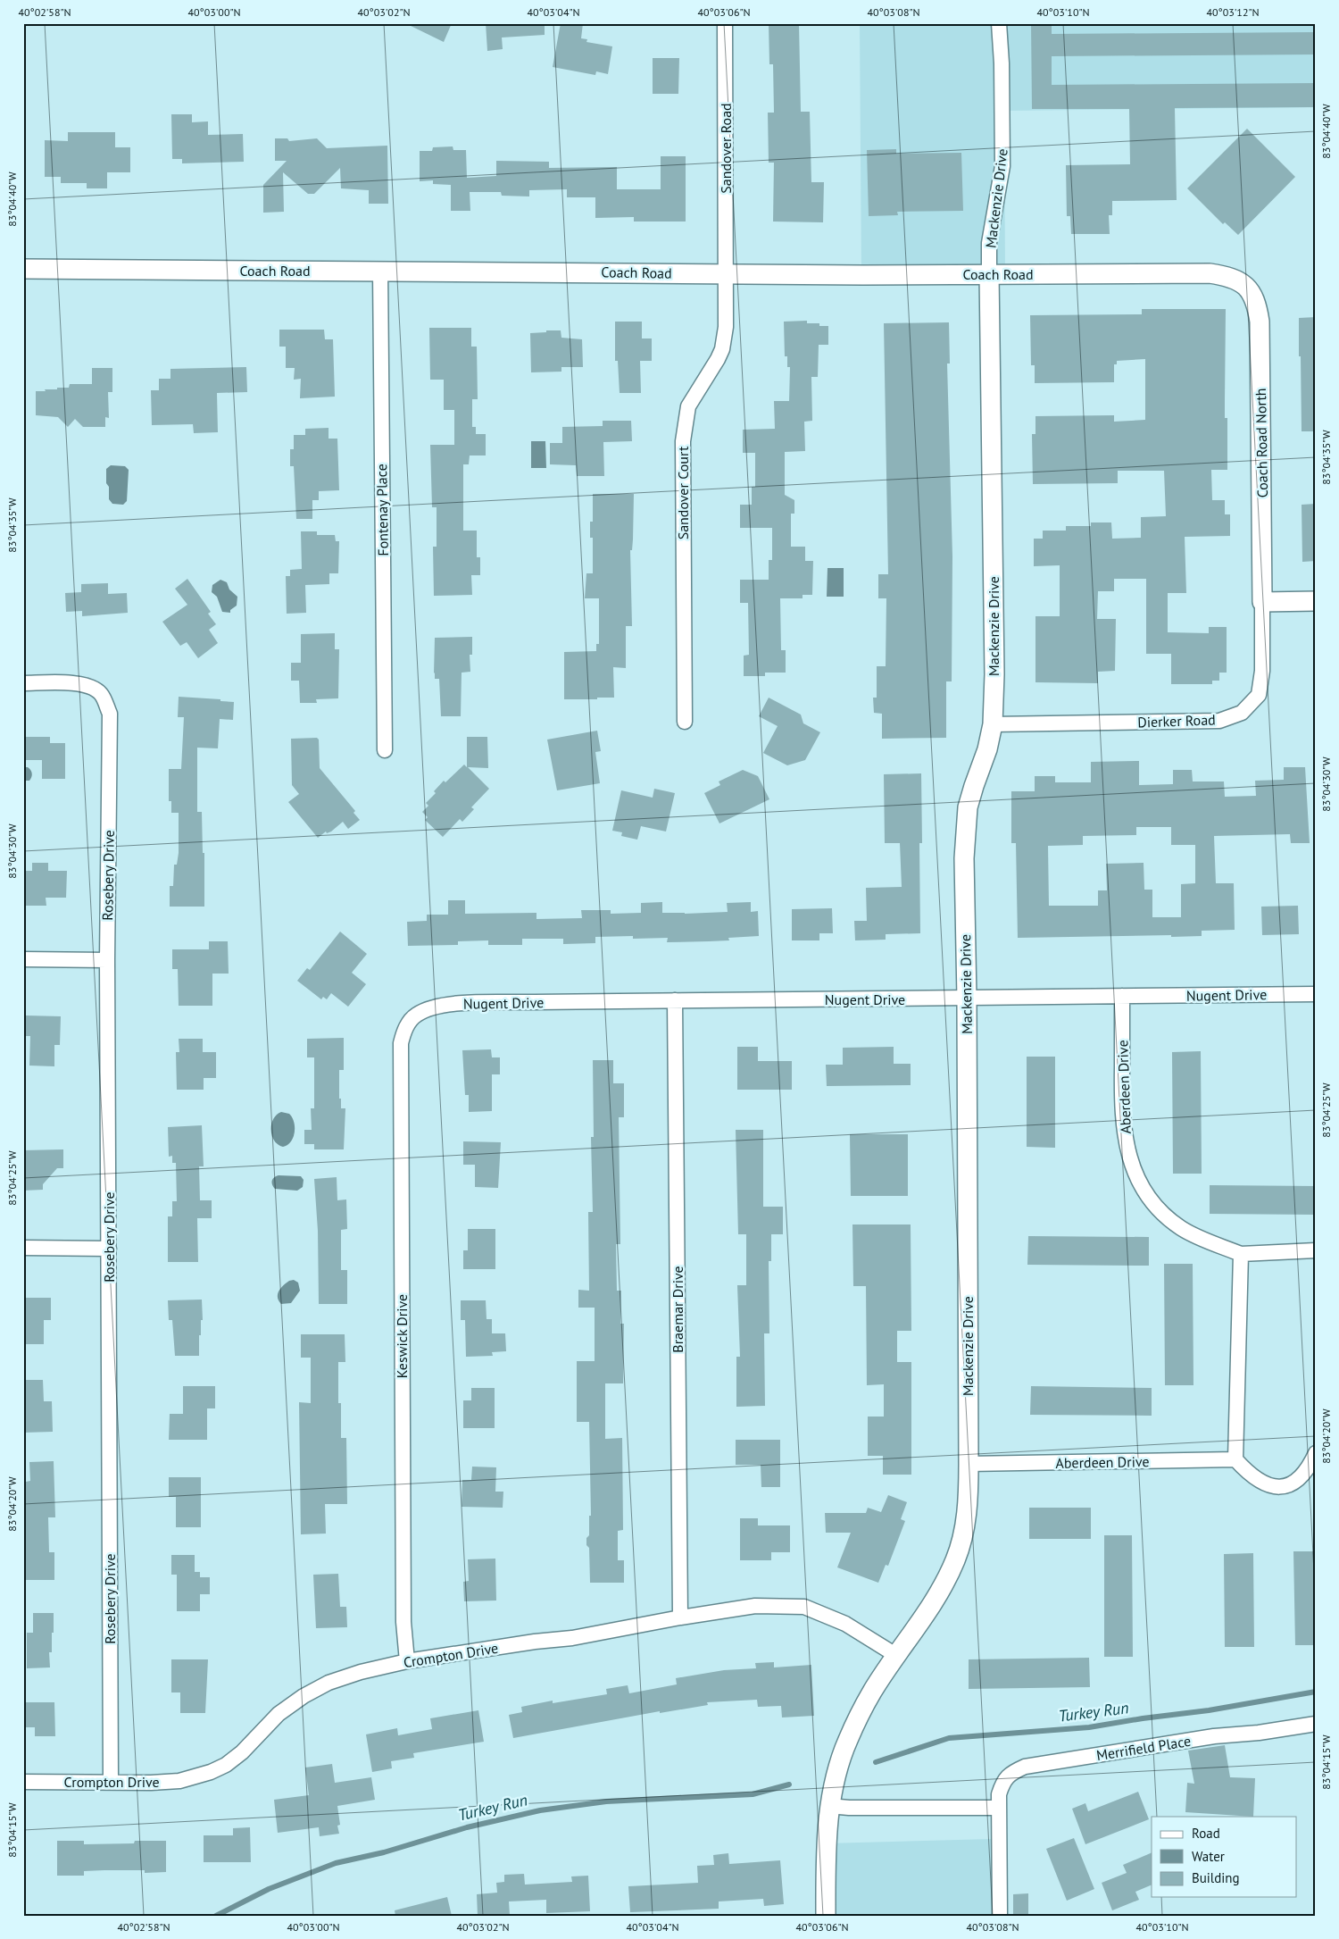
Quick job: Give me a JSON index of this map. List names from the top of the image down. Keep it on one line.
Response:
{"streets":{"street":["Sandover Road","Mackenzie Drive","Coach Road","Coach Road North","Sandover Court","Fontenay Place","Dierker Road","Rosebery Drive","Nugent Drive","Aberdeen Drive","Braemar Drive","Keswick Drive","Crompton Drive","Merrifield Place"]},"crossings":[["Sandover Road","Coach Road"],["Sandover Road","Sandover Court"],["Mackenzie Drive","Coach Road"],["Mackenzie Drive","Dierker Road"],["Mackenzie Drive","Nugent Drive"],["Mackenzie Drive","Aberdeen Drive"],["Mackenzie Drive","Crompton Drive"],["Coach Road","Coach Road North"],["Coach Road","Sandover Court"],["Coach Road","Fontenay Place"],["Coach Road North","Dierker Road"],["Rosebery Drive","Crompton Drive"],["Nugent Drive","Aberdeen Drive"],["Nugent Drive","Braemar Drive"],["Nugent Drive","Keswick Drive"],["Braemar Drive","Crompton Drive"],["Keswick Drive","Crompton Drive"]],"water":["Turkey Run"],"legend":["Road","Water","Building"],"coordinates":["40°02'58\"N","40°03'00\"N","40°03'02\"N","40°03'04\"N","40°03'06\"N","40°03'08\"N","40°03'10\"N","40°03'12\"N","83°04'40\"W","83°04'35\"W","83°04'30\"W","83°04'25\"W","83°04'20\"W","83°04'15\"W"]}
